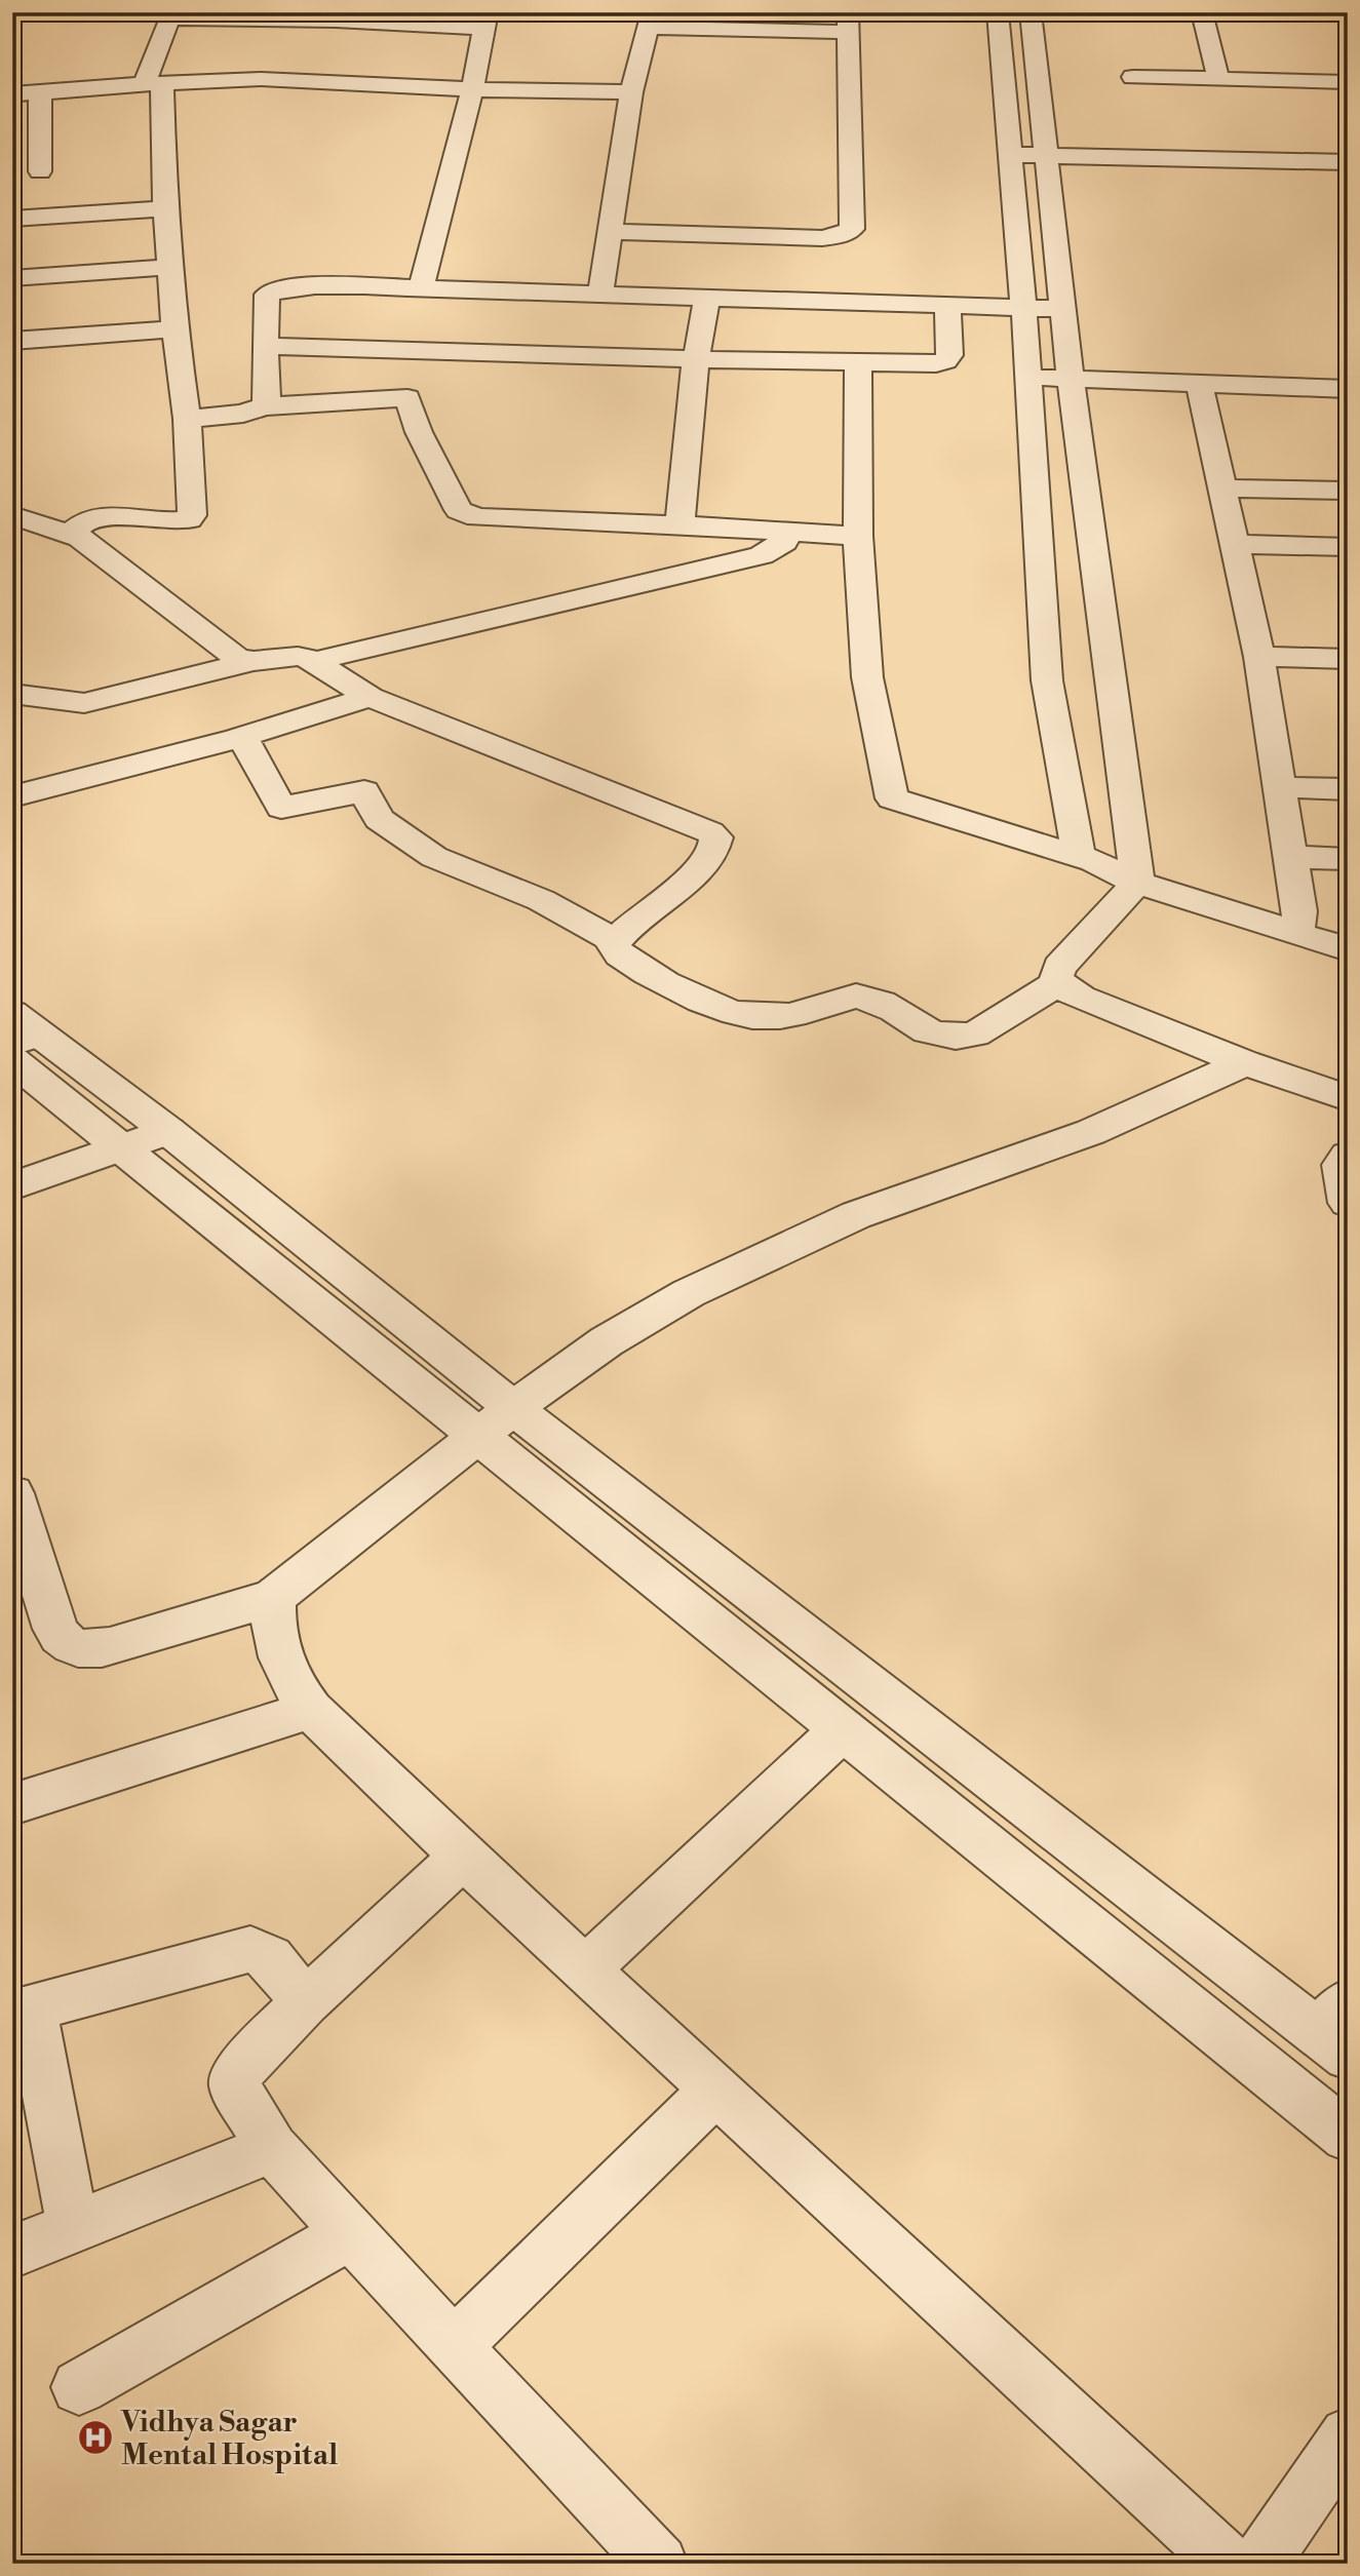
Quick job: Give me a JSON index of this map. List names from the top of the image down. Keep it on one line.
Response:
{"places":{"hospital":["Vidhya Sagar Mental Hospital"]}}
